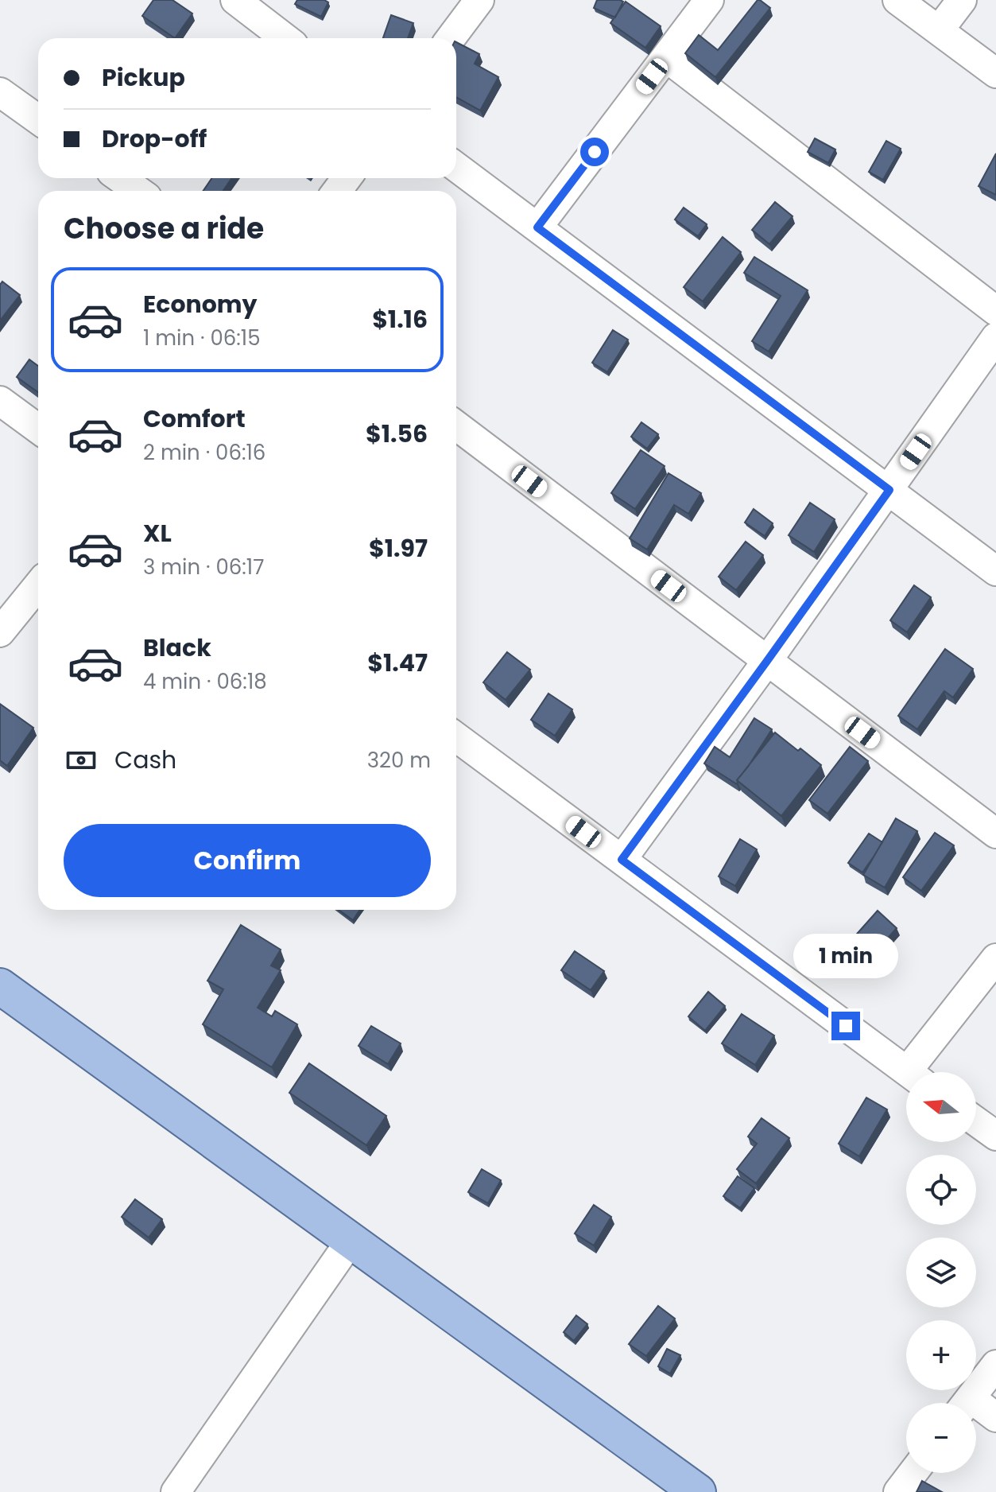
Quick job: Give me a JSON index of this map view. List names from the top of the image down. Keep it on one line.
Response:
{"north":"left","page":{"banner":["Pickup","Drop-off"],"heading":"Choose a ride","list":[{"name":"Economy","note":"1 min · 06:15","value":"$1.16"},{"name":"Comfort","note":"2 min · 06:16","value":"$1.56"},{"name":"XL","note":"3 min · 06:17","value":"$1.97"},{"name":"Black","note":"4 min · 06:18","value":"$1.47"}],"pay":["Cash","320 m"],"buttons":"Confirm","bubble":"1 min","map_buttons":["+","−"]}}
